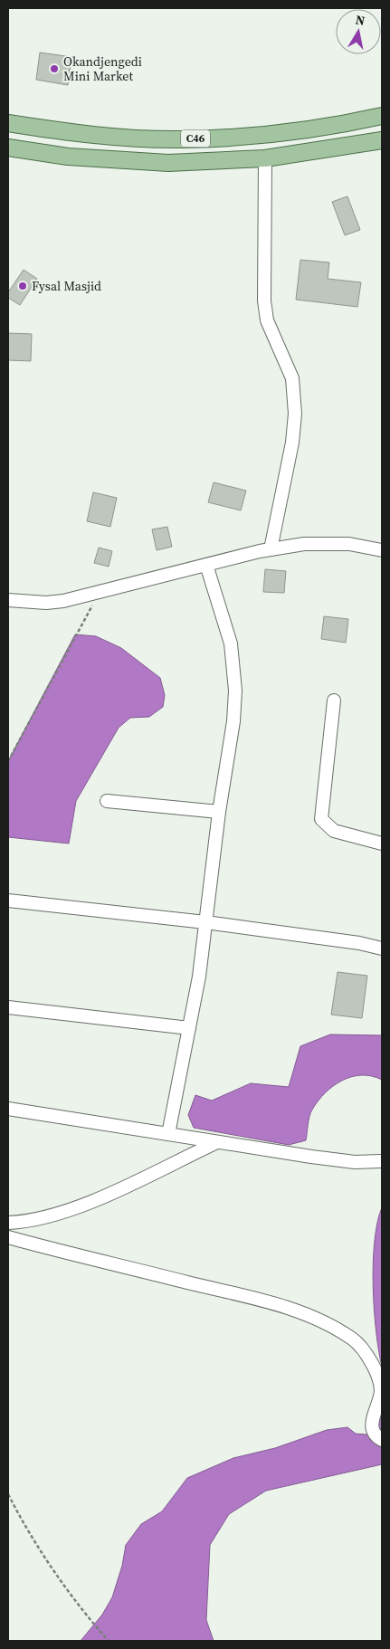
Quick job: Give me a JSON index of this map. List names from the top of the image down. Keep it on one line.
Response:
{"streets":{"main road":["C46"]},"places":["Okandjengedi Mini Market","Fysal Masjid"],"north":"top"}
